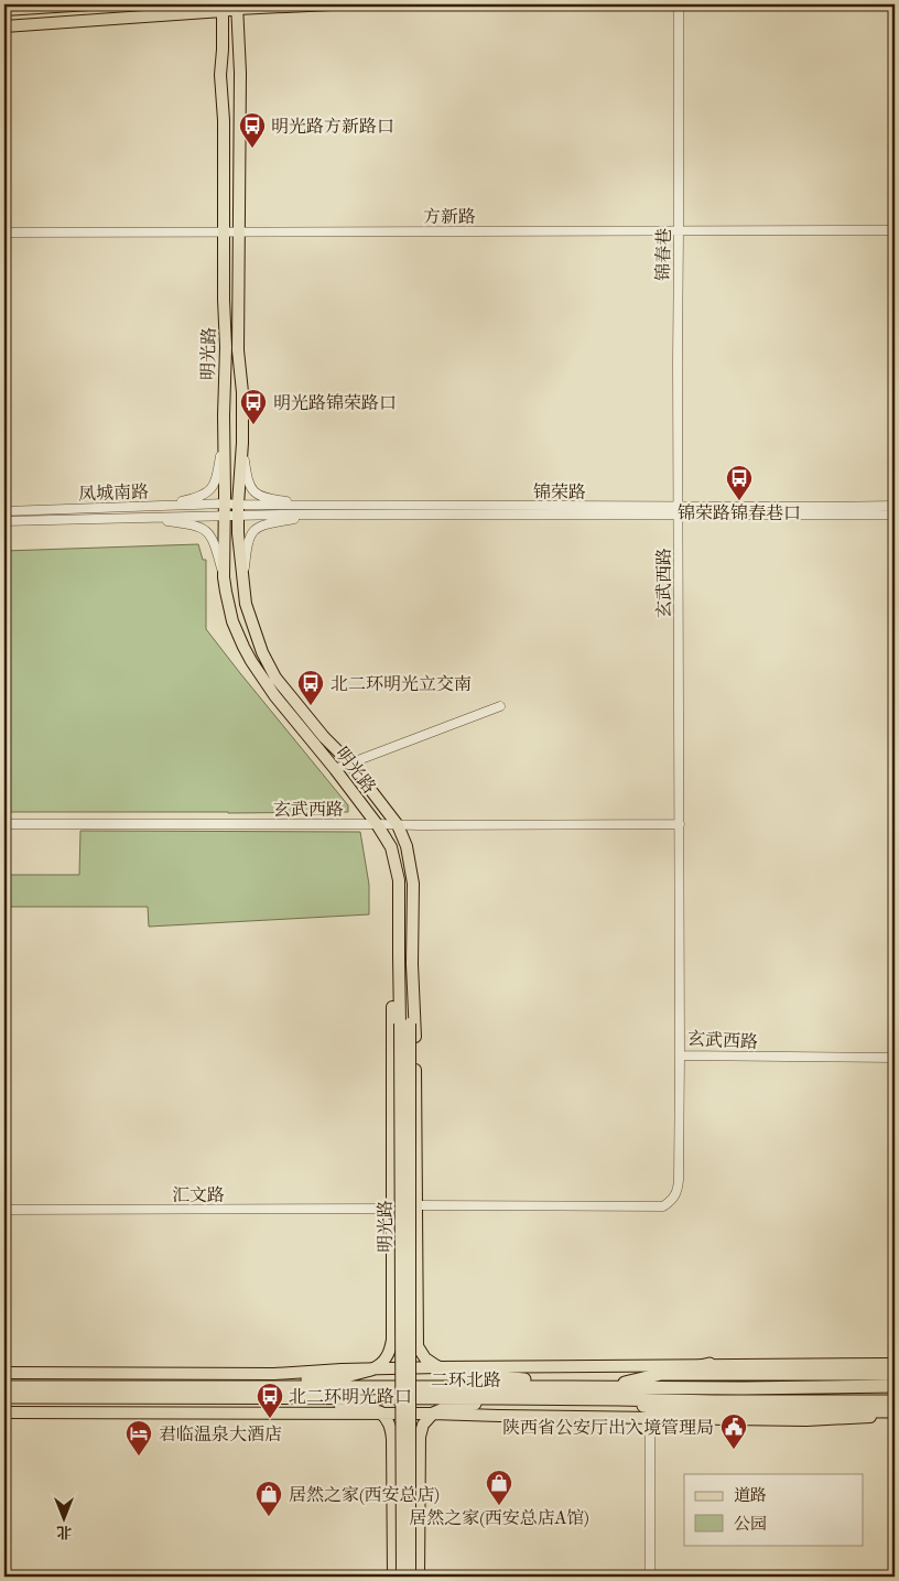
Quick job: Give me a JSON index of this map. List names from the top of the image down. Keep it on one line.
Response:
{"streets":{"highway":["二环北路"],"main road":["明光路"],"street":["方新路","锦春巷","锦荣路","凤城南路","玄武西路","汇文路"]},"crossings":[["方新路","锦春巷"],["方新路","明光路"],["锦春巷","锦荣路"],["锦春巷","玄武西路"],["明光路","锦荣路"],["明光路","凤城南路"],["明光路","玄武西路"],["锦荣路","凤城南路"],["锦荣路","玄武西路"]],"places":{"bus stop":["明光路方新路口","明光路锦荣路口","锦荣路锦春巷口","北二环明光立交南","北二环明光路口"],"public building":["陕西省公安厅出入境管理局"],"hotel":["君临温泉大酒店"],"shop":["居然之家(西安总店A馆)","居然之家(西安总店)"]},"legend":["道路","公园"],"north":"bottom"}
